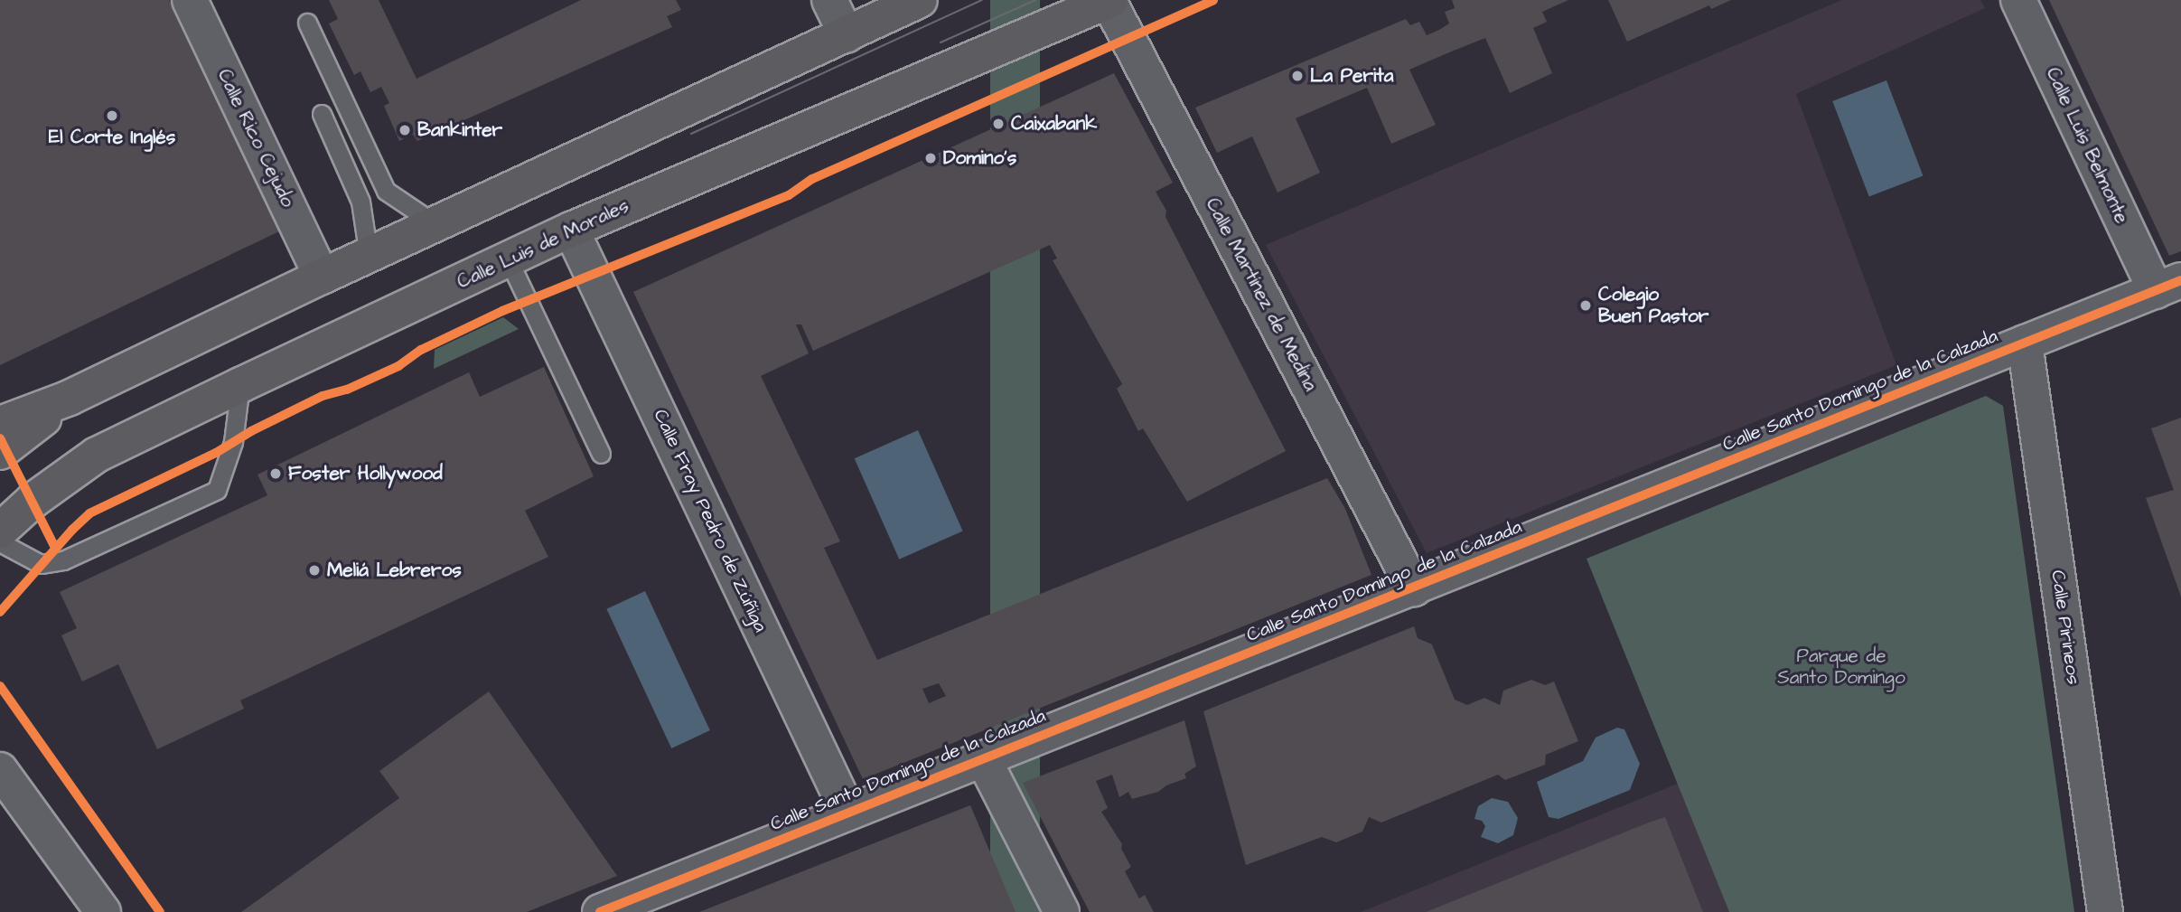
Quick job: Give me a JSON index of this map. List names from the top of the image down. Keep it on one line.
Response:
{"streets":{"main road":["Calle Luis de Morales"],"street":["Calle Rico Cejudo","Calle Luis Belmonte","Calle Martínez de Medina","Calle Santo Domingo de la Calzada","Calle Fray Pedro de Zúñiga","Calle Pirineos"]},"crossings":[["Calle Luis Belmonte","Calle Santo Domingo de la Calzada"],["Calle Luis de Morales","Calle Martínez de Medina"],["Calle Luis de Morales","Calle Fray Pedro de Zúñiga"],["Calle Martínez de Medina","Calle Santo Domingo de la Calzada"],["Calle Santo Domingo de la Calzada","Calle Fray Pedro de Zúñiga"],["Calle Santo Domingo de la Calzada","Calle Pirineos"]],"parks":["Parque de Santo Domingo"],"places":["La Perita","El Corte Inglés","Caixabank","Bankinter","Domino's","Colegio Buen Pastor","Foster Hollywood","Meliá Lebreros"]}
